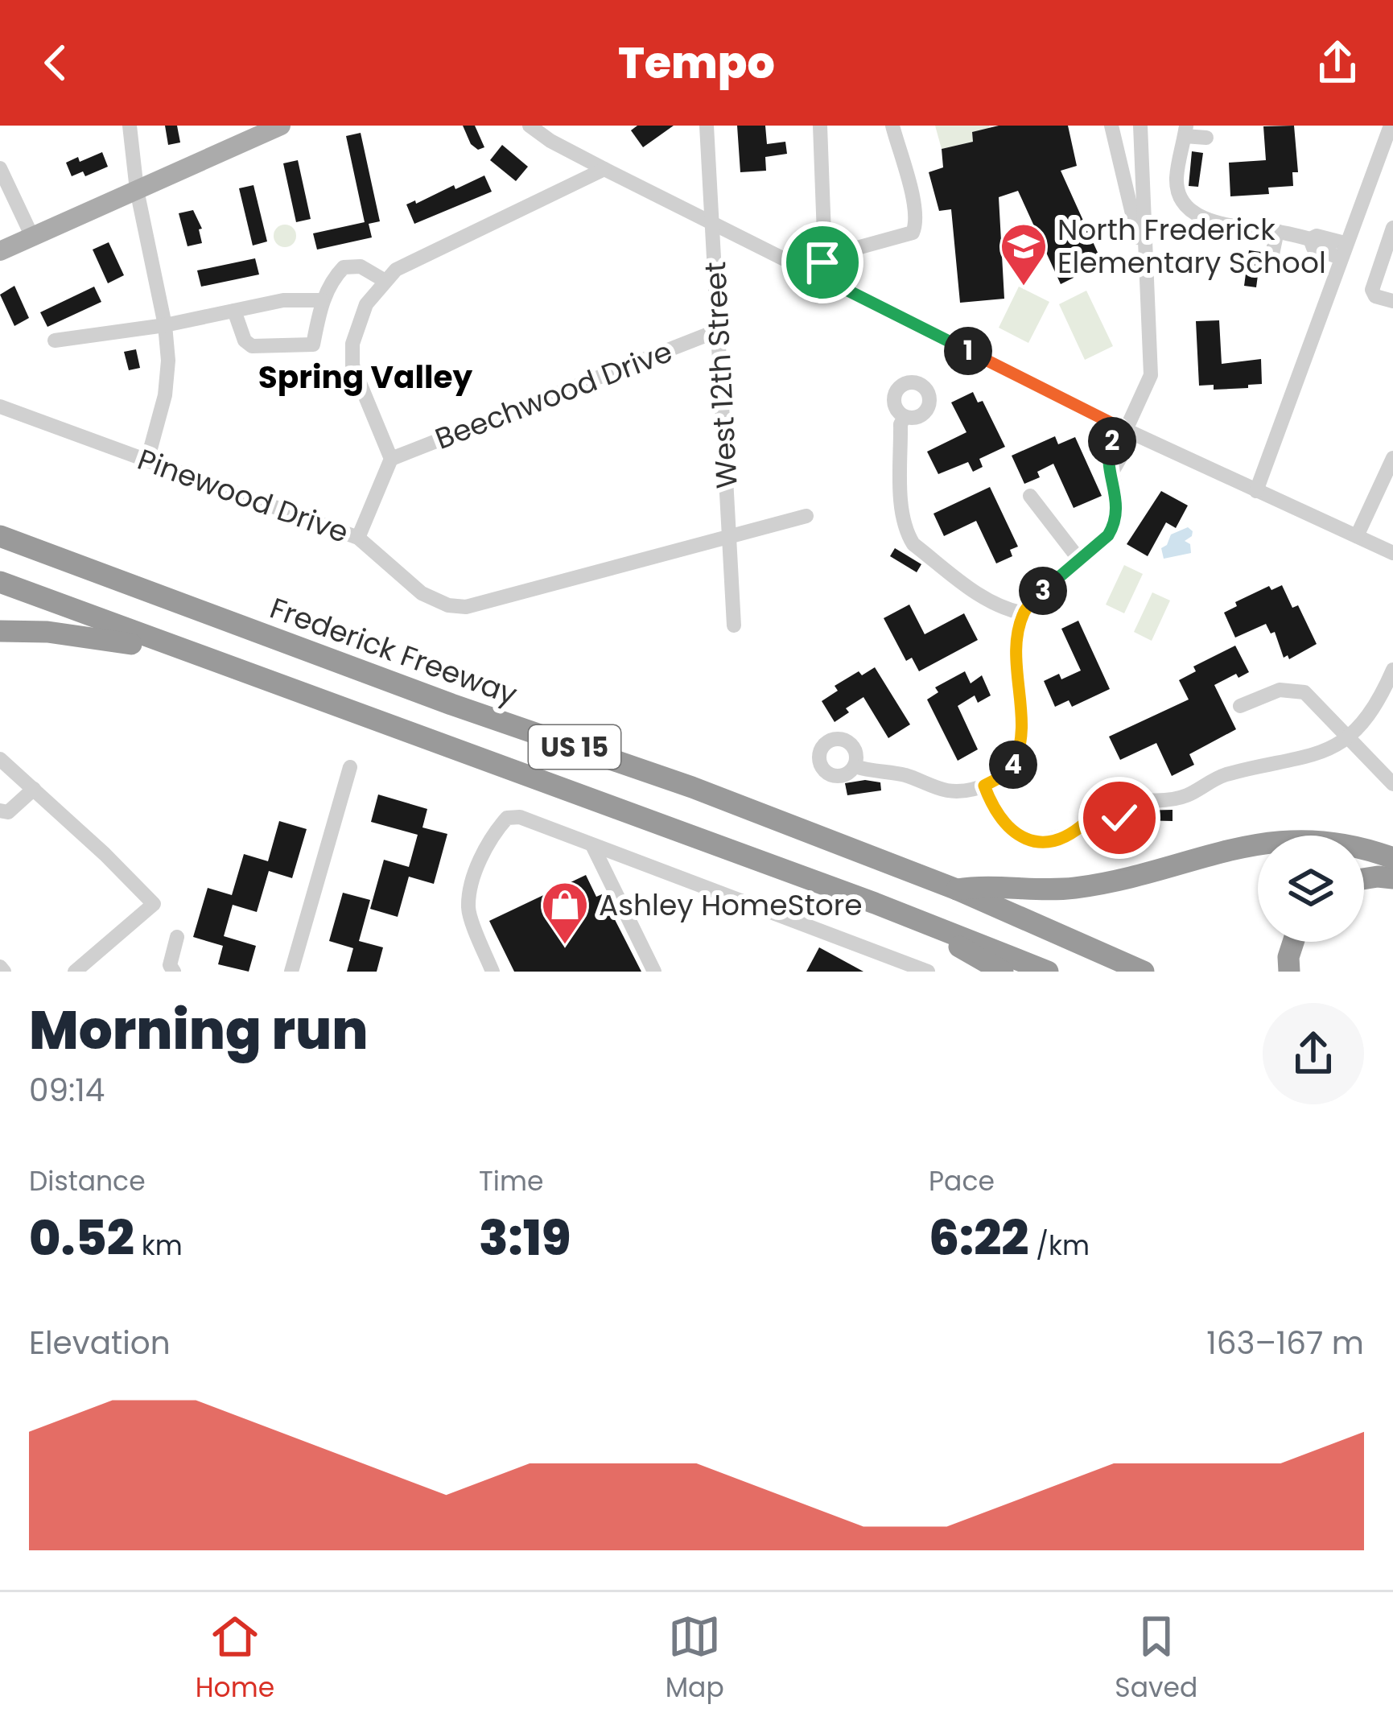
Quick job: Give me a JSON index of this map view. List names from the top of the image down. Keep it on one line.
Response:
{"streets":{"highway":["Frederick Freeway","US 15"],"street":["West 12th Street","Beechwood Drive","Pinewood Drive"]},"crossings":[["West 12th Street","Beechwood Drive"],["West 12th Street","Pinewood Drive"]],"districts":["Spring Valley"],"places":{"school or university":["North Frederick Elementary School"],"shop":["Ashley HomeStore"]},"page":{"header":"Tempo","pins":["1","2","3","4"],"heading":["Morning run","09:14"],"stats":[["Distance","0.52 km"],["Time","3:19"],["Pace","6:22 /km"]],"chart":["Elevation","163–167 m"],"tabs":["Home","Map","Saved"]}}
